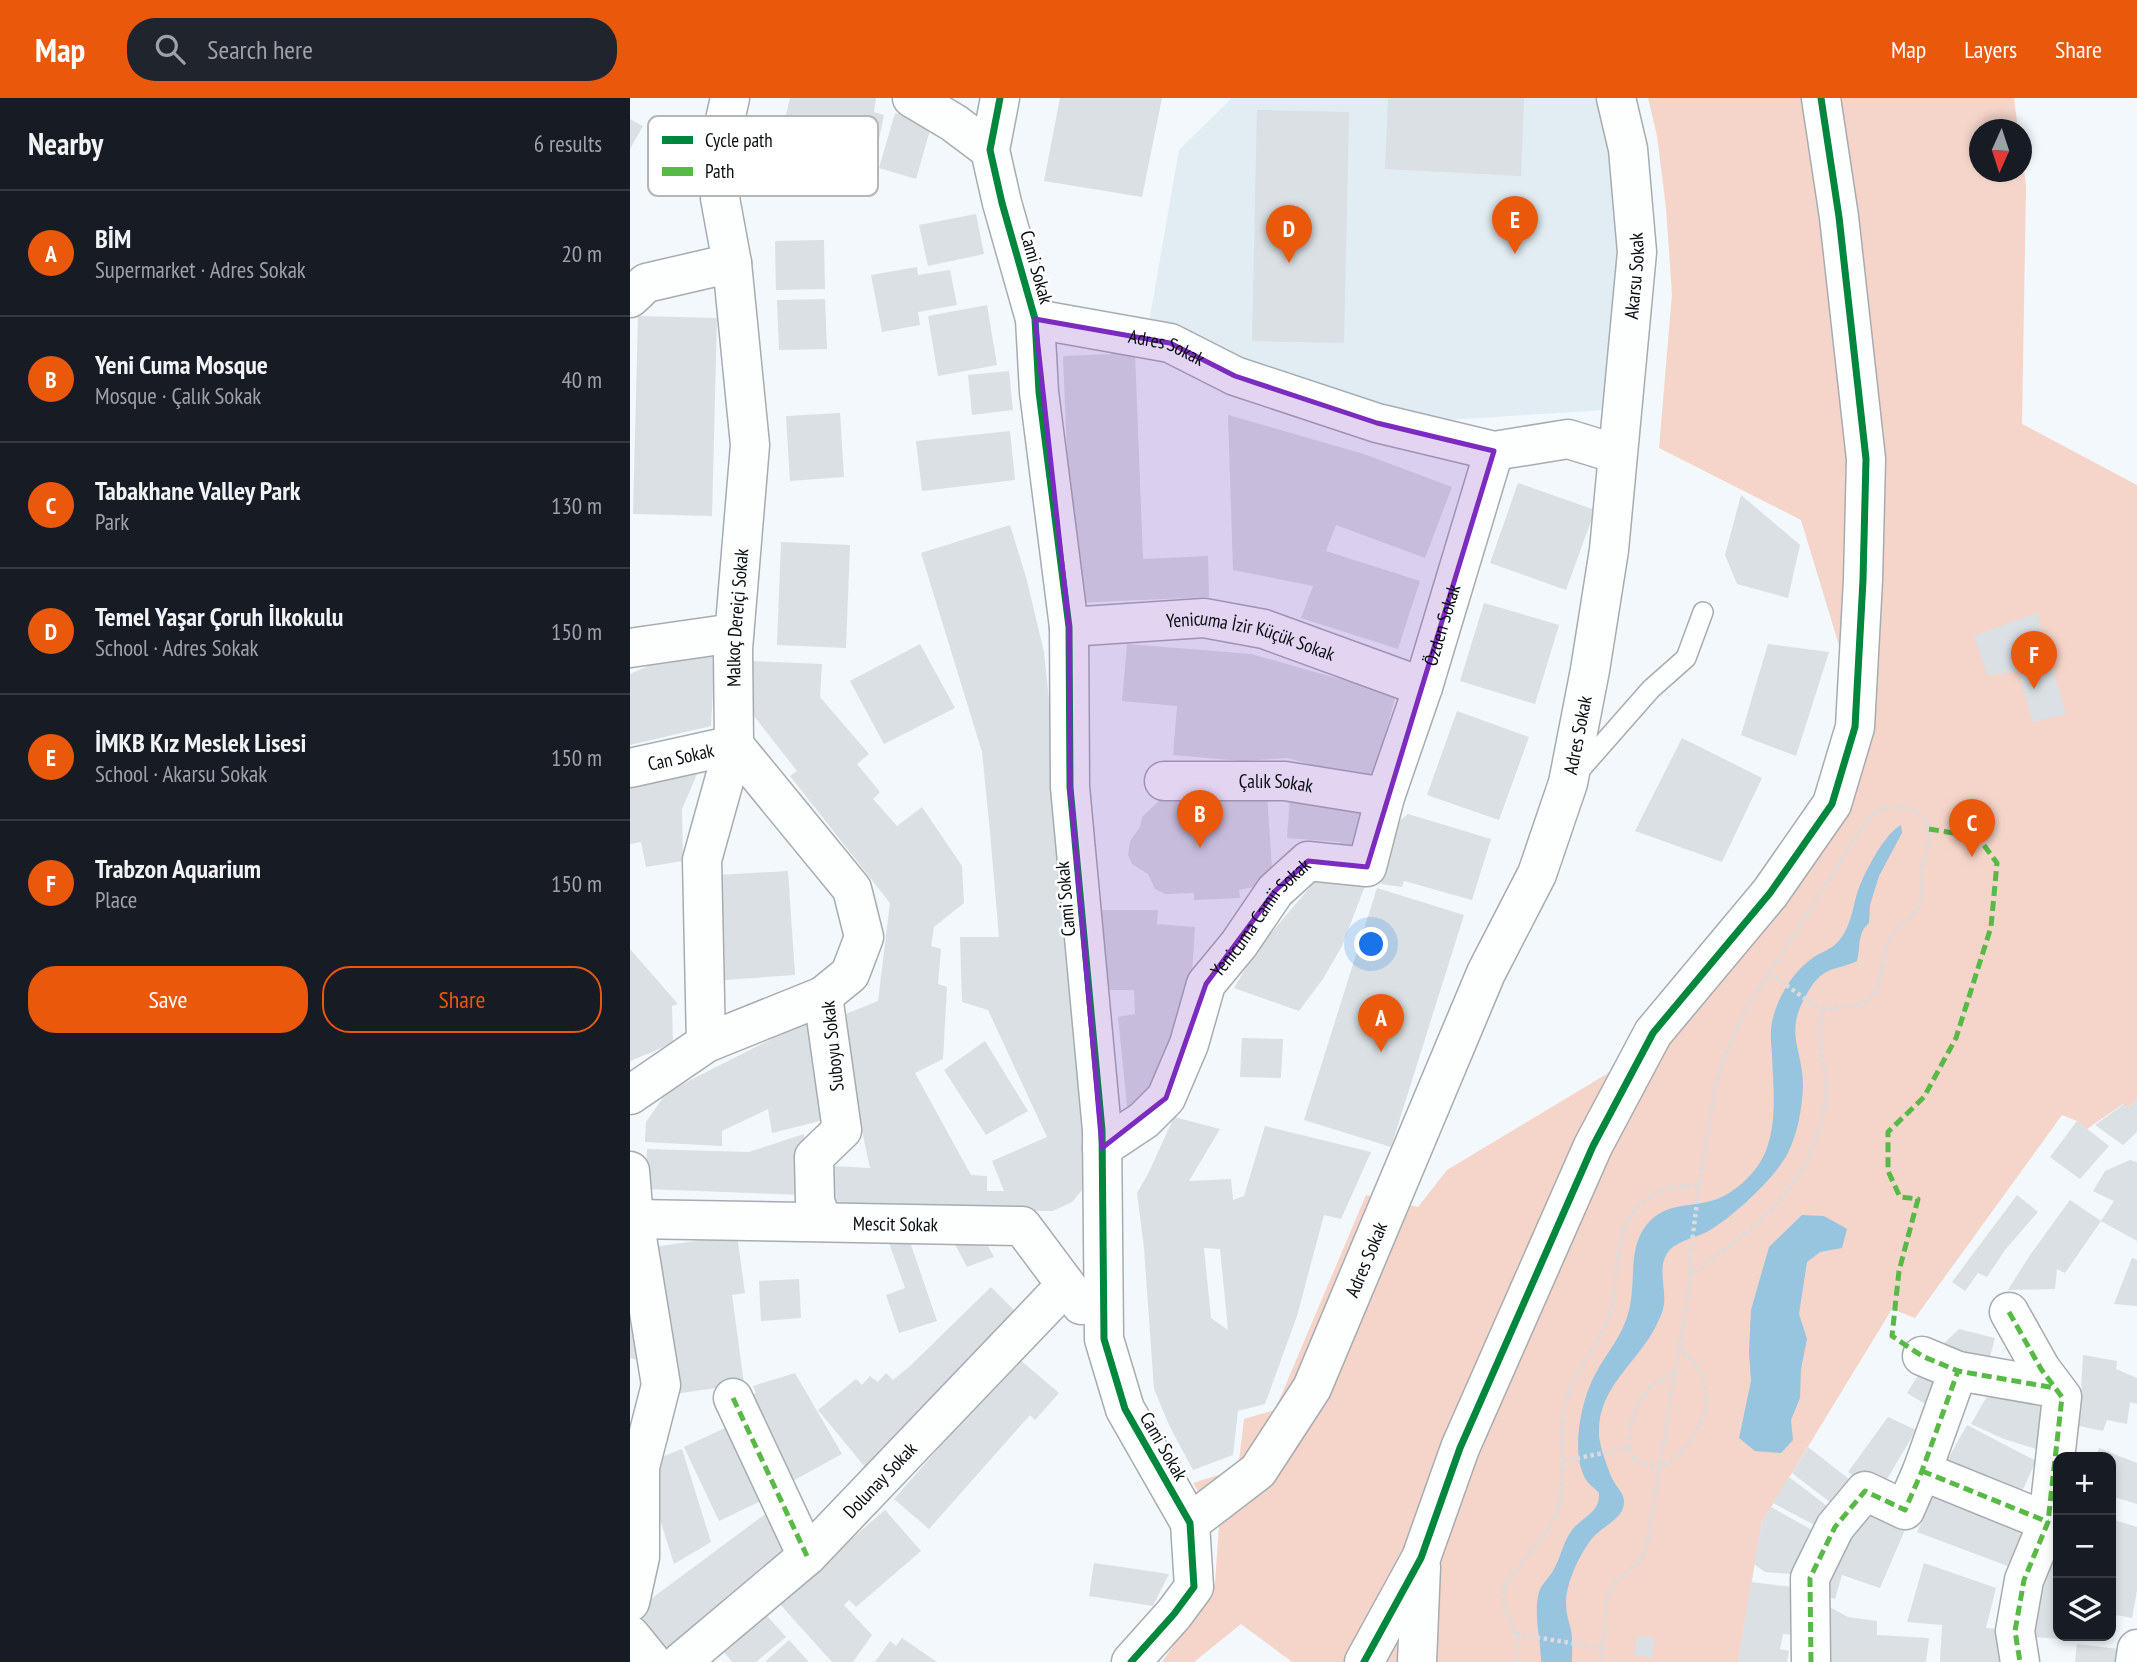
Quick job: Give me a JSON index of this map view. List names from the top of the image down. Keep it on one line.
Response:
{"streets":{"street":["Cami Sokak","Akarsu Sokak","Adres Sokak","Malkoç Dereiçi Sokak","Özden Sokak","Yenicuma İzir Küçük Sokak","Can Sokak","Çalık Sokak","Yenicuma Camii Sokak","Suboyu Sokak","Mescit Sokak","Dolunay Sokak"]},"crossings":[["Cami Sokak","Adres Sokak"],["Cami Sokak","Yenicuma İzir Küçük Sokak"],["Cami Sokak","Yenicuma Camii Sokak"],["Cami Sokak","Mescit Sokak"],["Akarsu Sokak","Adres Sokak"],["Adres Sokak","Özden Sokak"],["Malkoç Dereiçi Sokak","Can Sokak"],["Malkoç Dereiçi Sokak","Suboyu Sokak"],["Özden Sokak","Yenicuma İzir Küçük Sokak"],["Özden Sokak","Çalık Sokak"],["Özden Sokak","Yenicuma Camii Sokak"],["Can Sokak","Suboyu Sokak"],["Çalık Sokak","Yenicuma Camii Sokak"],["Suboyu Sokak","Mescit Sokak"],["Mescit Sokak","Dolunay Sokak"]],"legend":["Cycle path","Path"],"north":"bottom","page":{"header":"Map","search":"Search here","nav":["Map","Layers","Share"],"heading":["Nearby","6 results"],"list":[{"mark":"A","name":"BİM","note":"Supermarket · Adres Sokak","value":"20 m"},{"mark":"B","name":"Yeni Cuma Mosque","note":"Mosque · Çalık Sokak","value":"40 m"},{"mark":"C","name":"Tabakhane Valley Park","note":"Park","value":"130 m"},{"mark":"D","name":"Temel Yaşar Çoruh İlkokulu","note":"School · Adres Sokak","value":"150 m"},{"mark":"E","name":"İMKB Kız Meslek Lisesi","note":"School · Akarsu Sokak","value":"150 m"},{"mark":"F","name":"Trabzon Aquarium","note":"Place","value":"150 m"}],"pins":["E","D","F","B","C","A"],"buttons":["Save","Share"],"map_buttons":["+","−"]}}
